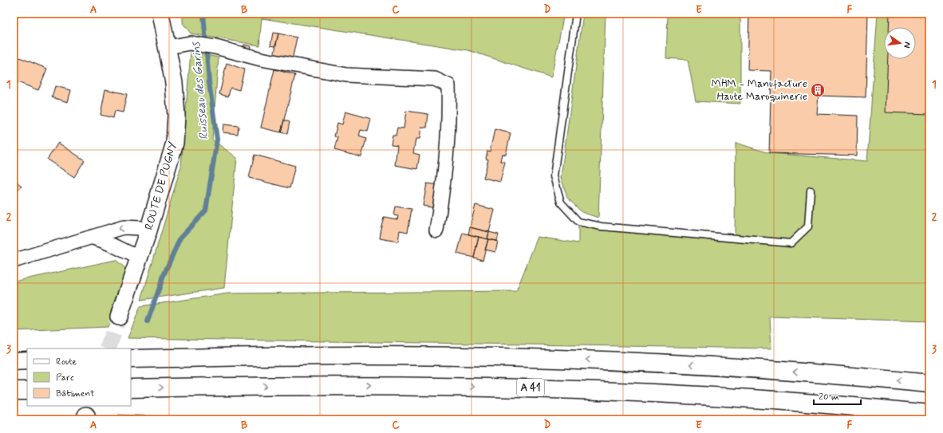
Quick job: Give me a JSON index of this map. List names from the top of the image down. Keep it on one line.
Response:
{"streets":{"highway":["A 41"],"street":["ROUTE DE PUGNY"]},"water":["Ruisseau des Garins"],"places":{"building":["MHM - Manufacture Haute Maroquinerie"]},"legend":["Route","Parc","Bâtiment"],"scale_bar":"20 m","north":"right","grid":{"columns":["A","B","C","D","E","F"],"rows":["1","2","3"]}}
